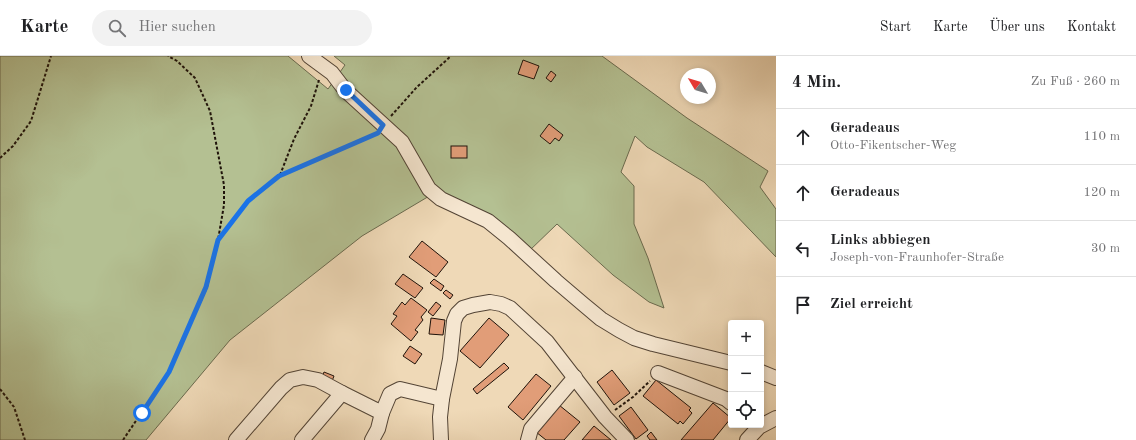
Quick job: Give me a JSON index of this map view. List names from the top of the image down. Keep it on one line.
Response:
{"north":"top left","page":{"header":"Karte","search":"Hier suchen","nav":["Start","Karte","Über uns","Kontakt"],"heading":["4 Min.","Zu Fuß · 260 m"],"list":[["Geradeaus","Otto-Fikentscher-Weg","110 m"],["Geradeaus","120 m"],["Links abbiegen","Joseph-von-Fraunhofer-Straße","30 m"],"Ziel erreicht"],"map_buttons":["+","−"]}}
